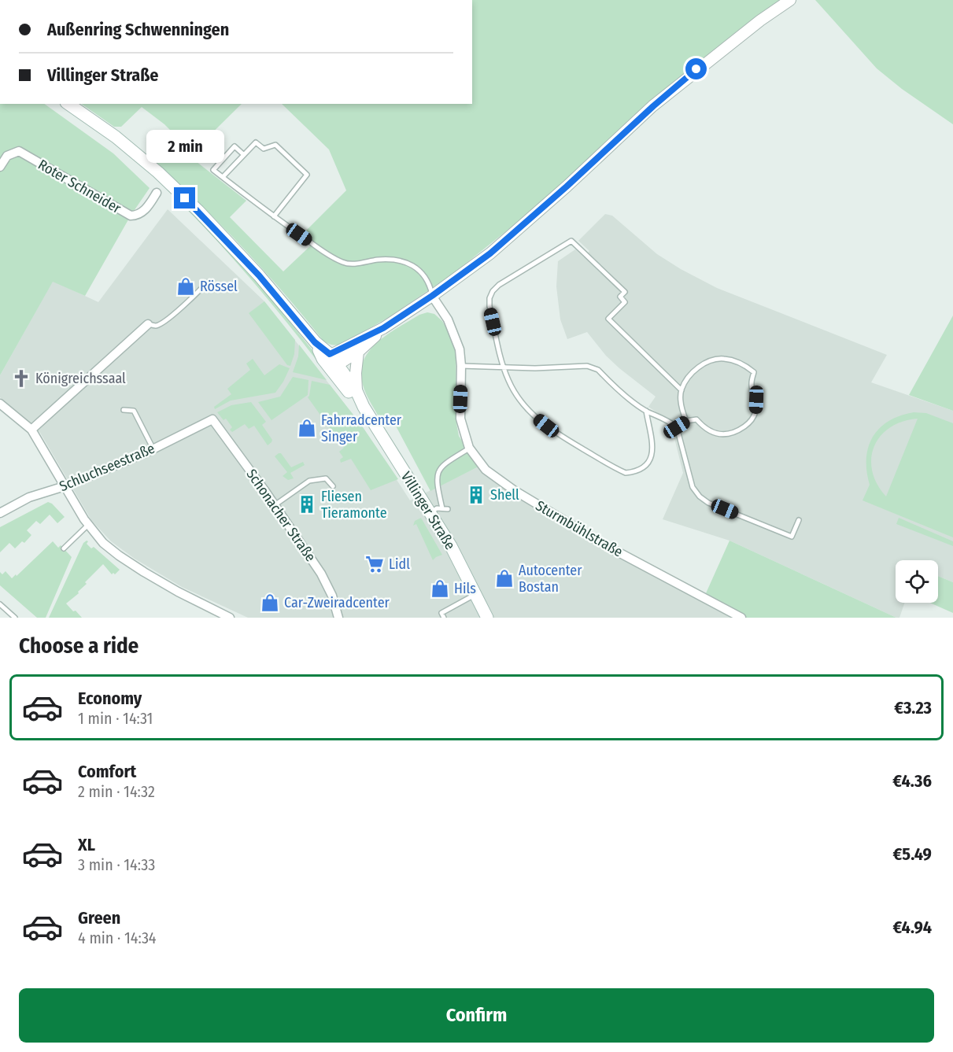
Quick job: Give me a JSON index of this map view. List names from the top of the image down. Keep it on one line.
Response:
{"streets":{"main road":["Villinger Straße"],"street":["Roter Schneider","Schluchseestraße","Schonacher Straße","Sturmbühlstraße"]},"crossings":[["Schluchseestraße","Schonacher Straße"]],"places":{"shop":["Rössel","Fahrradcenter Singer","Autocenter Bostan","Hils","Car-Zweiradcenter"],"church":["Königreichssaal"],"building":["Shell","Fliesen Tieramonte"],"supermarket":["Lidl"]},"page":{"banner":["Außenring Schwenningen","Villinger Straße"],"bubble":"2 min","heading":"Choose a ride","list":[{"name":"Economy","note":"1 min · 14:31","value":"€3.23"},{"name":"Comfort","note":"2 min · 14:32","value":"€4.36"},{"name":"XL","note":"3 min · 14:33","value":"€5.49"},{"name":"Green","note":"4 min · 14:34","value":"€4.94"}],"buttons":"Confirm"}}
